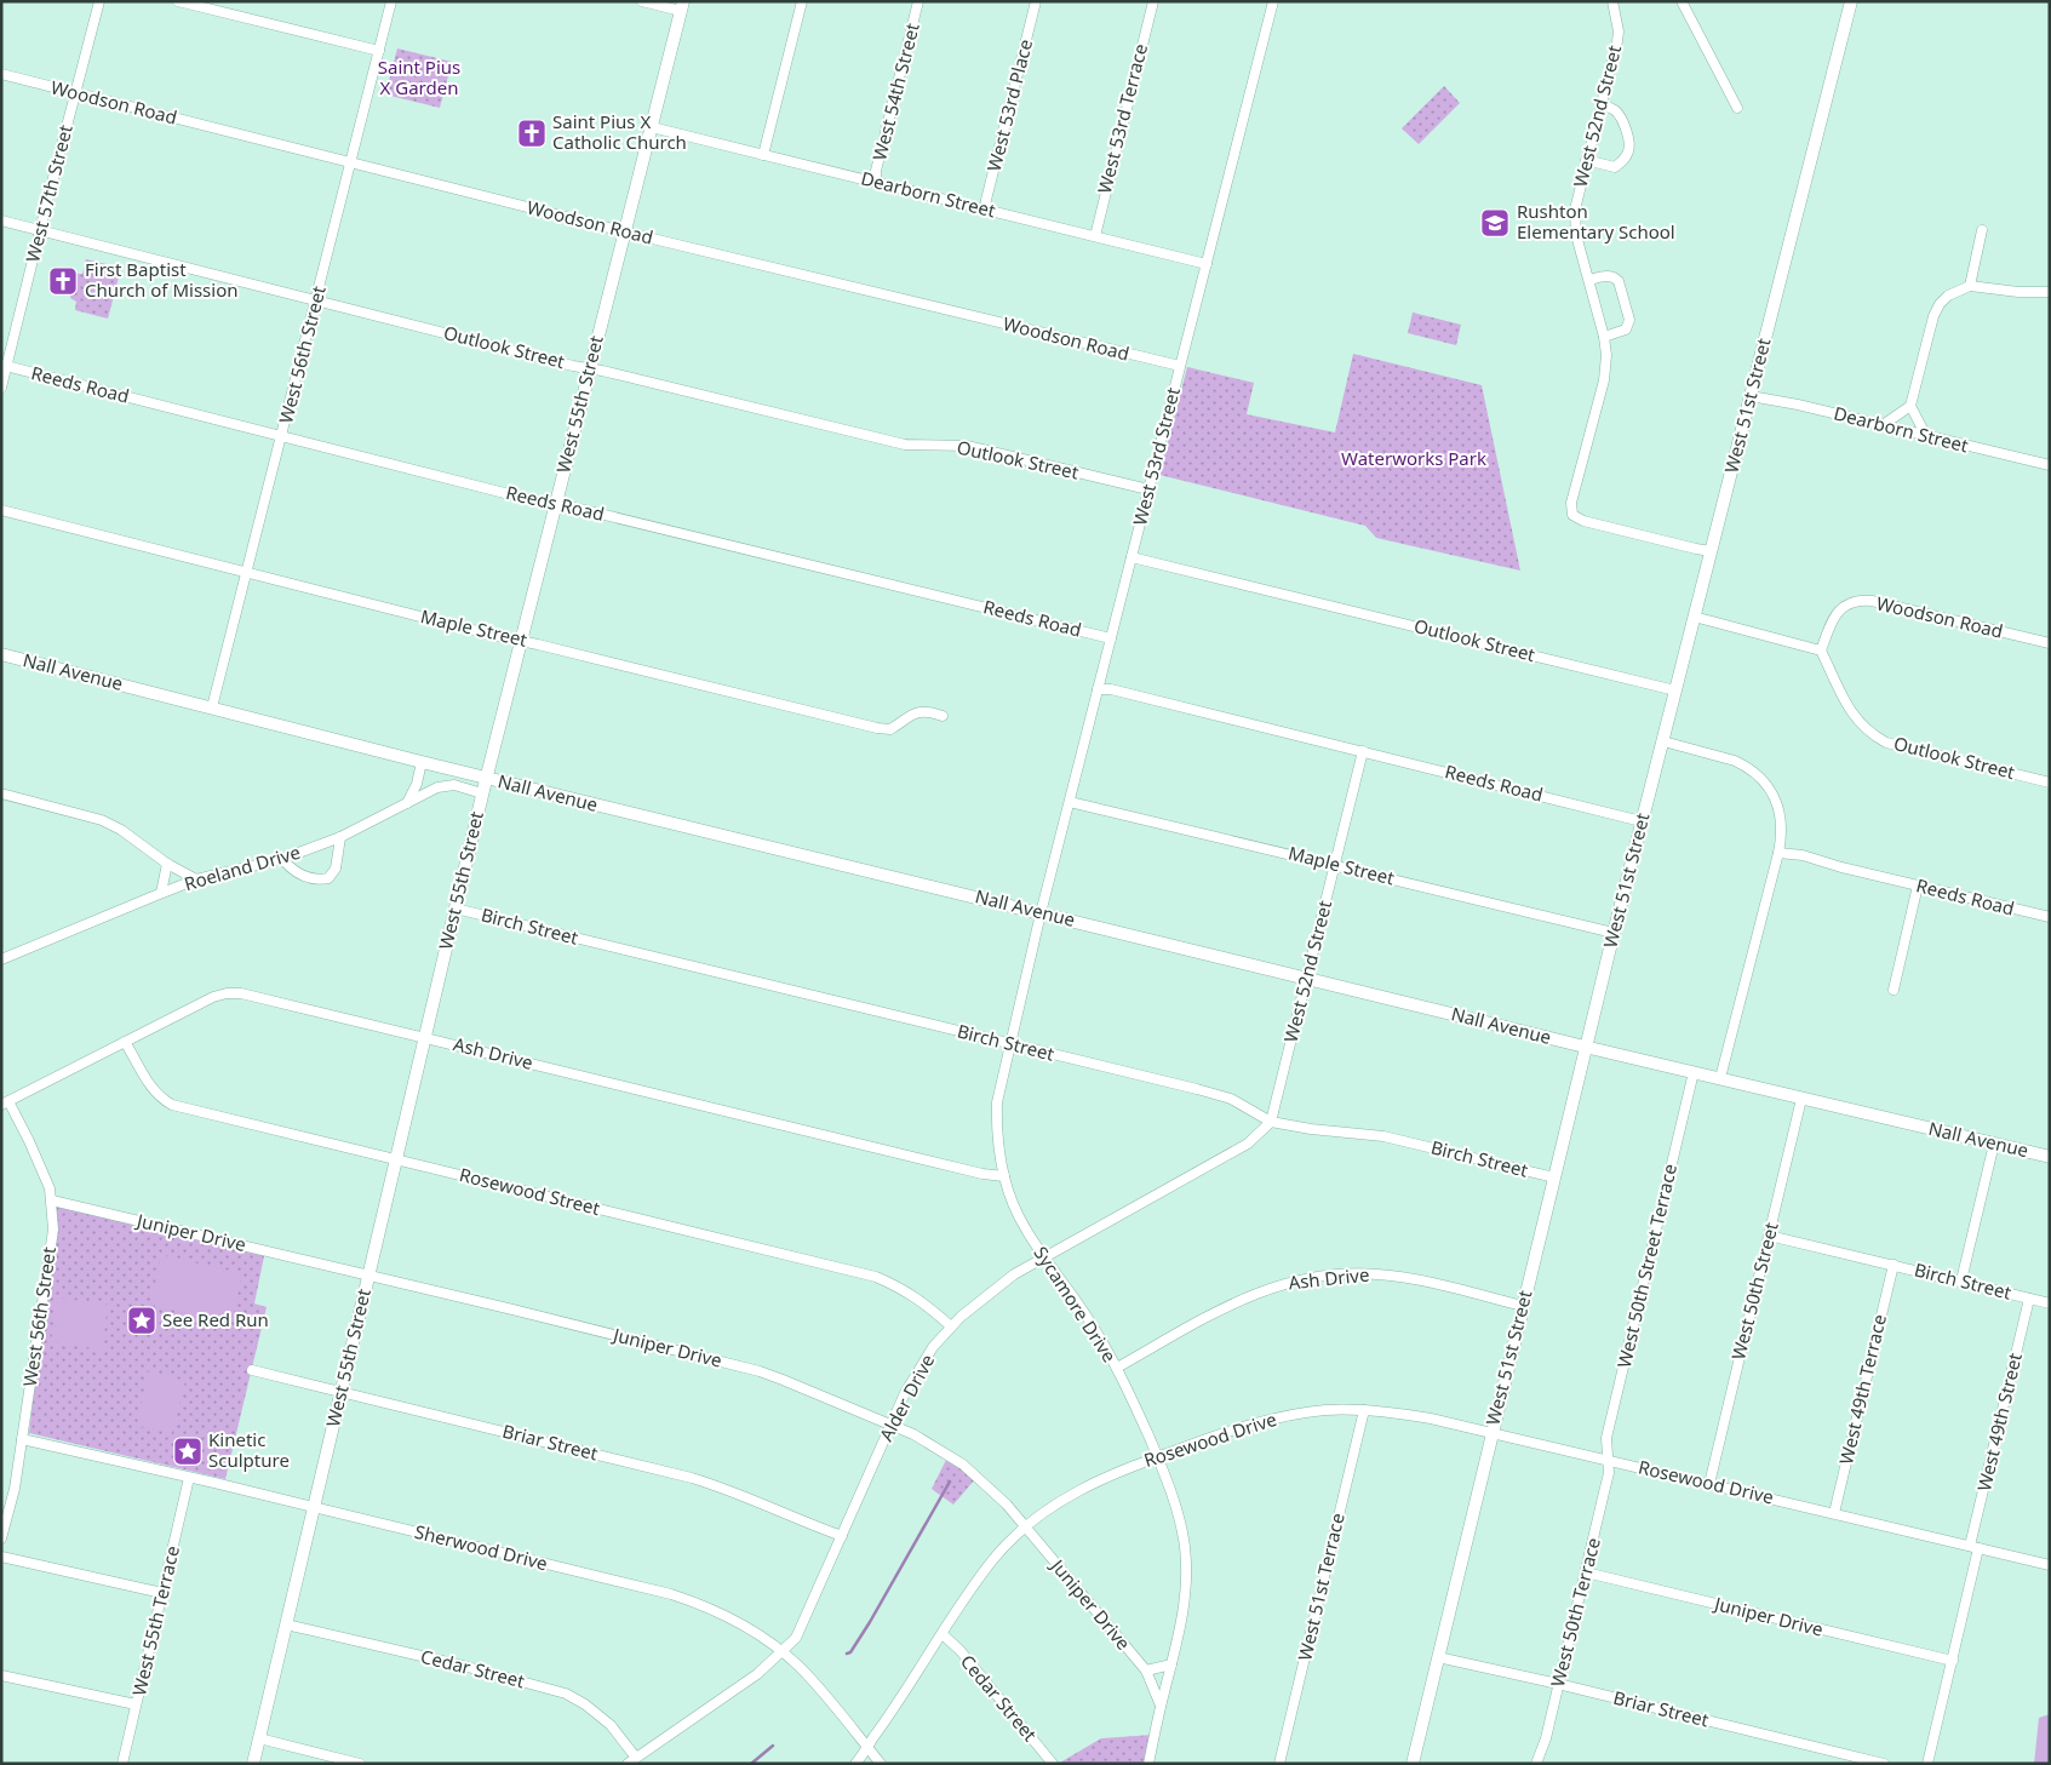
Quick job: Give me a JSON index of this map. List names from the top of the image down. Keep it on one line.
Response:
{"streets":{"street":["West 54th Street","Woodson Road","West 53rd Place","West 52nd Street","West 53rd Terrace","West 57th Street","Dearborn Street","Outlook Street","West 56th Street","Reeds Road","West 55th Street","West 51st Street","West 53rd Street","Maple Street","Nall Avenue","Roeland Drive","Birch Street","Ash Drive","Rosewood Street","Juniper Drive","West 50th Street Terrace","West 50th Street","Sycamore Drive","West 49th Terrace","Alder Drive","West 49th Street","Rosewood Drive","Briar Street","Sherwood Drive","West 51st Terrace","West 50th Terrace","West 55th Terrace","Cedar Street"]},"crossings":[["West 54th Street","Dearborn Street"],["Woodson Road","West 57th Street"],["Woodson Road","Outlook Street"],["Woodson Road","West 56th Street"],["Woodson Road","West 55th Street"],["Woodson Road","West 53rd Street"],["West 53rd Place","Dearborn Street"],["West 52nd Street","Reeds Road"],["West 52nd Street","West 51st Street"],["West 52nd Street","Maple Street"],["West 52nd Street","Nall Avenue"],["West 52nd Street","Birch Street"],["West 52nd Street","Alder Drive"],["West 53rd Terrace","Dearborn Street"],["West 57th Street","Outlook Street"],["West 57th Street","Reeds Road"],["Dearborn Street","West 55th Street"],["Dearborn Street","West 51st Street"],["Dearborn Street","West 53rd Street"],["Outlook Street","West 56th Street"],["Outlook Street","West 55th Street"],["Outlook Street","West 51st Street"],["Outlook Street","West 53rd Street"],["West 56th Street","Reeds Road"],["West 56th Street","Maple Street"],["West 56th Street","Nall Avenue"],["West 56th Street","Ash Drive"],["West 56th Street","Juniper Drive"],["West 56th Street","Sherwood Drive"],["Reeds Road","West 55th Street"],["Reeds Road","West 51st Street"],["Reeds Road","West 53rd Street"],["West 55th Street","Maple Street"],["West 55th Street","Nall Avenue"],["West 55th Street","Roeland Drive"],["West 55th Street","Birch Street"],["West 55th Street","Ash Drive"],["West 55th Street","Rosewood Street"],["West 55th Street","Juniper Drive"],["West 55th Street","Briar Street"],["West 55th Street","Sherwood Drive"],["West 55th Street","Cedar Street"],["West 51st Street","Maple Street"],["West 51st Street","Nall Avenue"],["West 51st Street","Birch Street"],["West 51st Street","Ash Drive"],["West 51st Street","Rosewood Drive"],["West 51st Street","Briar Street"],["West 53rd Street","Maple Street"],["West 53rd Street","Nall Avenue"],["West 53rd Street","Sycamore Drive"],["Nall Avenue","West 50th Street Terrace"],["Nall Avenue","West 50th Street"],["Nall Avenue","Sycamore Drive"],["Birch Street","West 50th Street"],["Birch Street","Sycamore Drive"],["Birch Street","West 49th Terrace"],["Birch Street","Alder Drive"],["Birch Street","West 49th Street"],["Ash Drive","Rosewood Street"],["Ash Drive","Sycamore Drive"],["Rosewood Street","Alder Drive"],["Juniper Drive","Sycamore Drive"],["Juniper Drive","Alder Drive"],["Juniper Drive","West 49th Street"],["Juniper Drive","Rosewood Drive"],["Juniper Drive","West 50th Terrace"],["West 50th Street Terrace","Rosewood Drive"],["West 50th Street Terrace","West 50th Terrace"],["West 50th Street","Rosewood Drive"],["Sycamore Drive","Alder Drive"],["Sycamore Drive","Rosewood Drive"],["West 49th Terrace","Rosewood Drive"],["Alder Drive","Briar Street"],["Alder Drive","Sherwood Drive"],["Alder Drive","Cedar Street"],["West 49th Street","Rosewood Drive"],["Rosewood Drive","Sherwood Drive"],["Rosewood Drive","West 51st Terrace"],["Rosewood Drive","West 50th Terrace"],["Rosewood Drive","Cedar Street"],["Briar Street","West 50th Terrace"],["Sherwood Drive","West 55th Terrace"]],"parks":["Saint Pius X Garden","Waterworks Park"],"places":{"church":["Saint Pius X Catholic Church","First Baptist Church of Mission"],"school or university":["Rushton Elementary School"],"place":["See Red Run","Kinetic Sculpture"]}}
